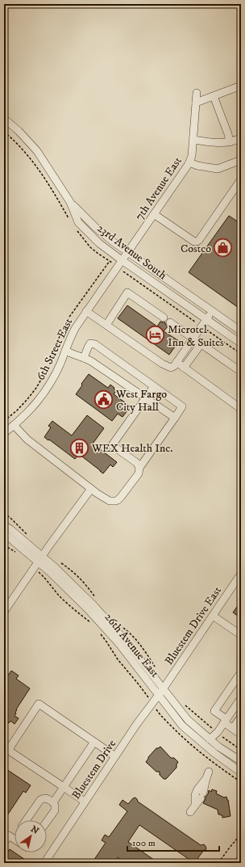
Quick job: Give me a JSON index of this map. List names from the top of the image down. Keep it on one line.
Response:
{"streets":{"street":["7th Avenue East","23rd Avenue South","6th Street East","Bluestem Drive East","26th Avenue East","Bluestem Drive"]},"crossings":[["7th Avenue East","23rd Avenue South"],["7th Avenue East","6th Street East"],["23rd Avenue South","6th Street East"],["Bluestem Drive East","26th Avenue East"],["Bluestem Drive East","Bluestem Drive"],["26th Avenue East","Bluestem Drive"]],"places":{"shop":["Costco"],"hotel":["Microtel Inn & Suites"],"public building":["West Fargo City Hall"],"building":["WEX Health Inc."]},"scale_bar":"100 m","north":"top right"}
